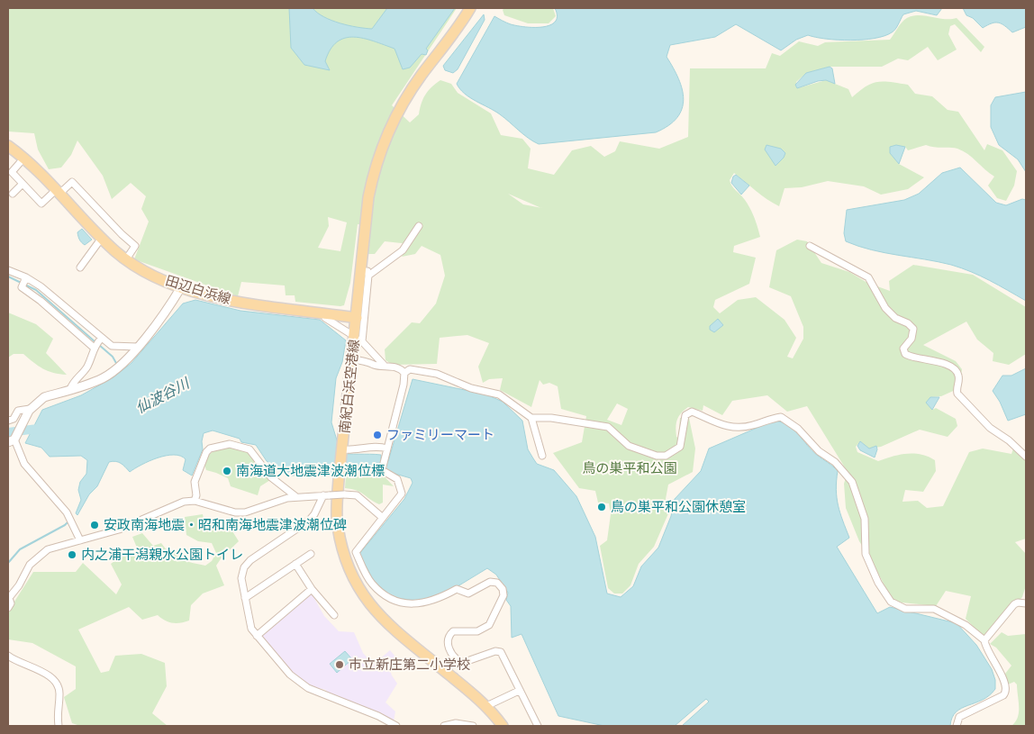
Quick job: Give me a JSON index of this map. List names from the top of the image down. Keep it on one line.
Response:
{"streets":{"main road":["田辺白浜線","南紀白浜空港線"]},"crossings":[["田辺白浜線","南紀白浜空港線"]],"water":["仙波谷川"],"parks":["鳥の巣平和公園"],"places":["ファミリーマート","南海道大地震津波潮位標","鳥の巣平和公園休憩室","安政南海地震・昭和南海地震津波潮位碑","内之浦干潟親水公園トイレ","市立新庄第二小学校"]}
